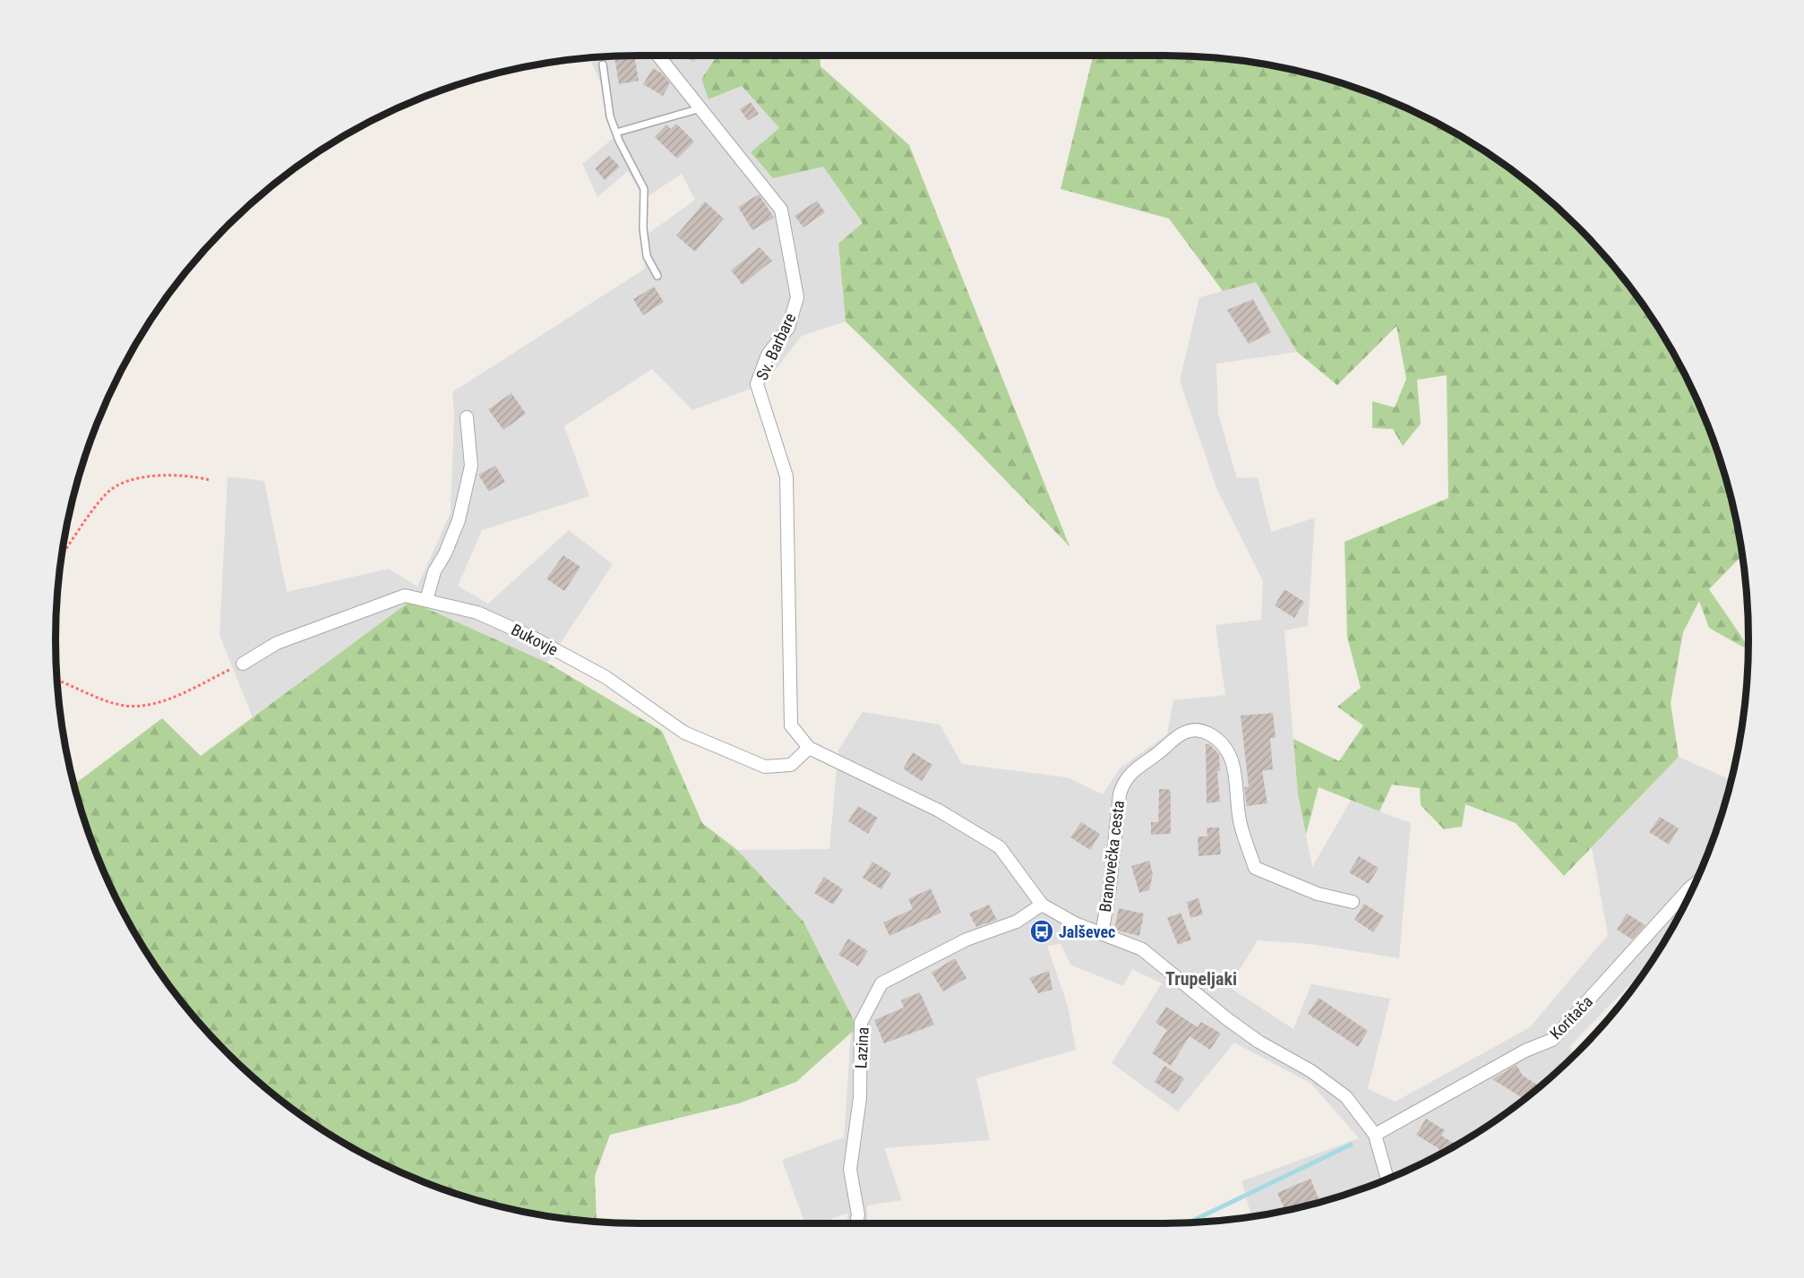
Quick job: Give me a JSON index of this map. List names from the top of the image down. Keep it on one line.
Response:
{"streets":{"street":["Sv. Barbare","Bukovje","Branovečka cesta","Koritača","Lazina"]},"crossings":[["Sv. Barbare","Bukovje"],["Sv. Barbare","Branovečka cesta"],["Bukovje","Branovečka cesta"],["Branovečka cesta","Koritača"],["Branovečka cesta","Lazina"]],"districts":["Trupeljaki"],"places":{"bus stop":["Jalševec"]}}
